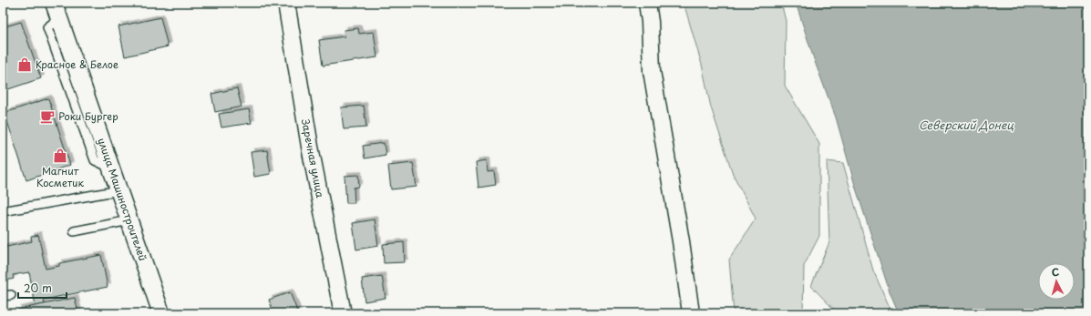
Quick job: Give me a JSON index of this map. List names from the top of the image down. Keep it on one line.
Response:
{"streets":{"street":["Заречная улица","улица Машиностроителей"]},"water":["Северский Донец"],"places":{"shop":["Красное & Белое","Магнит Косметик"],"cafe":["Роки Бургер"]},"scale_bar":"20 m","north":"top"}
